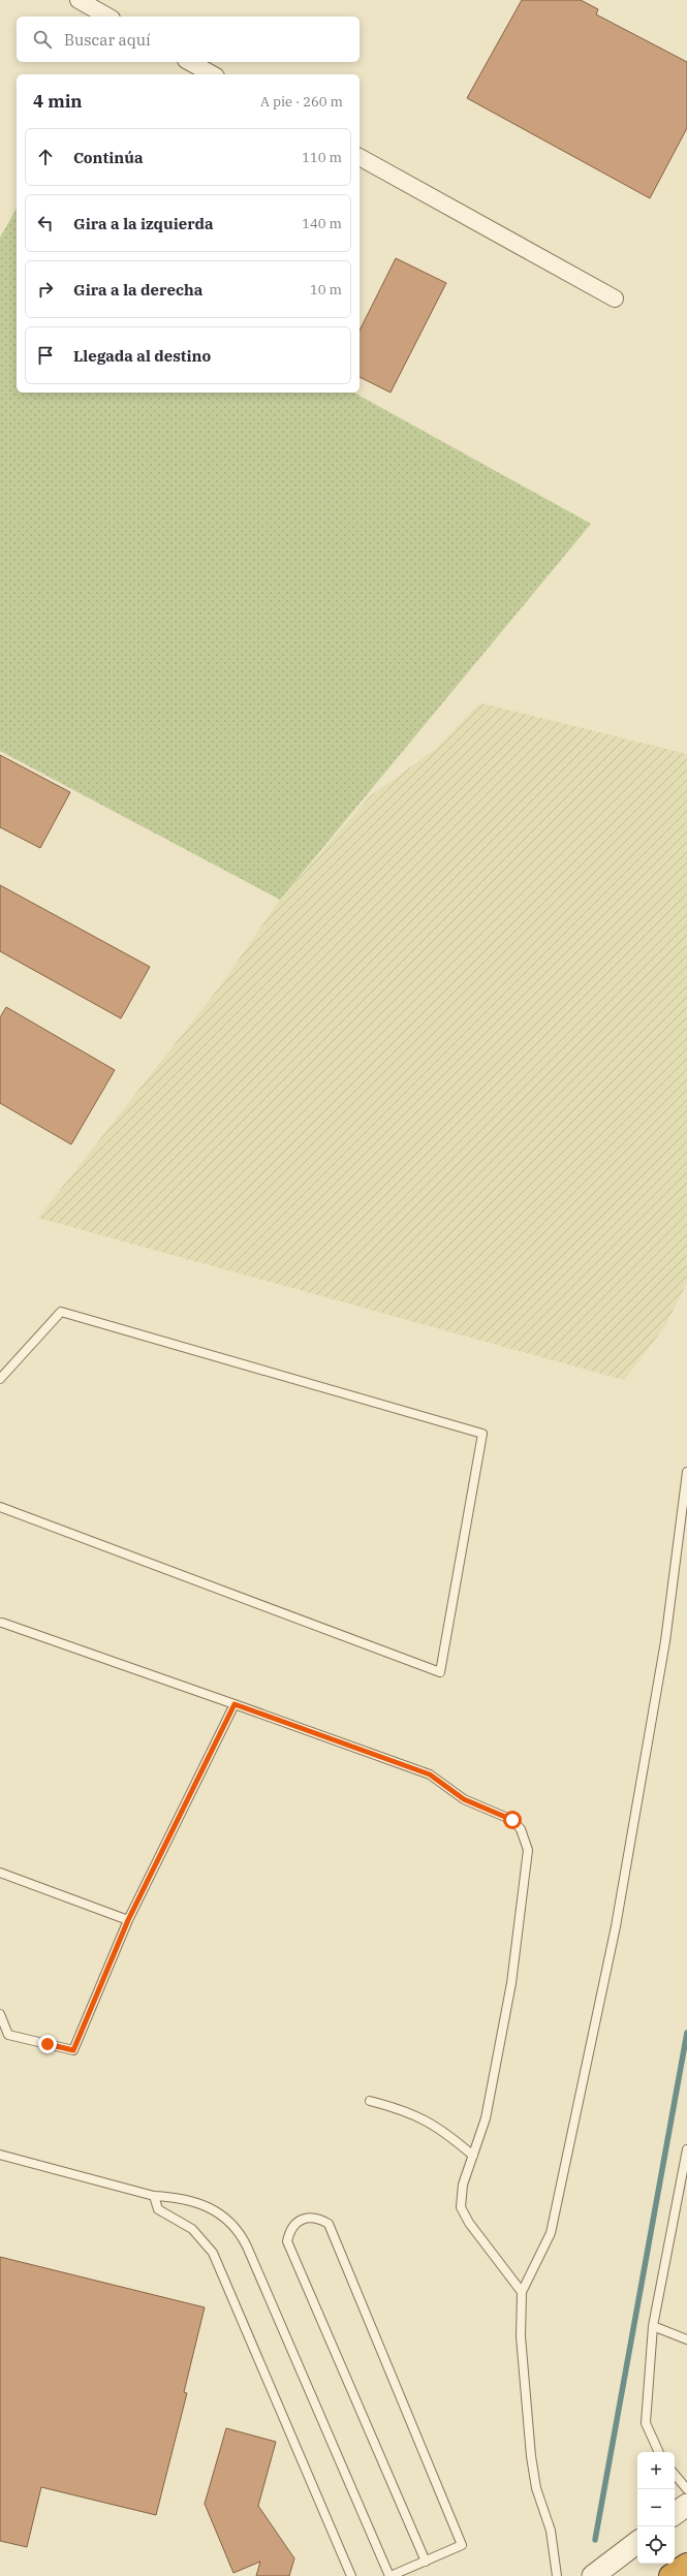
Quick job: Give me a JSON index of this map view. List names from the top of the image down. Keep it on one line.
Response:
{"page":{"search":"Buscar aquí","heading":["4 min","A pie · 260 m"],"list":[["Continúa","110 m"],["Gira a la izquierda","140 m"],["Gira a la derecha","10 m"],"Llegada al destino"],"map_buttons":["+","−"]}}
